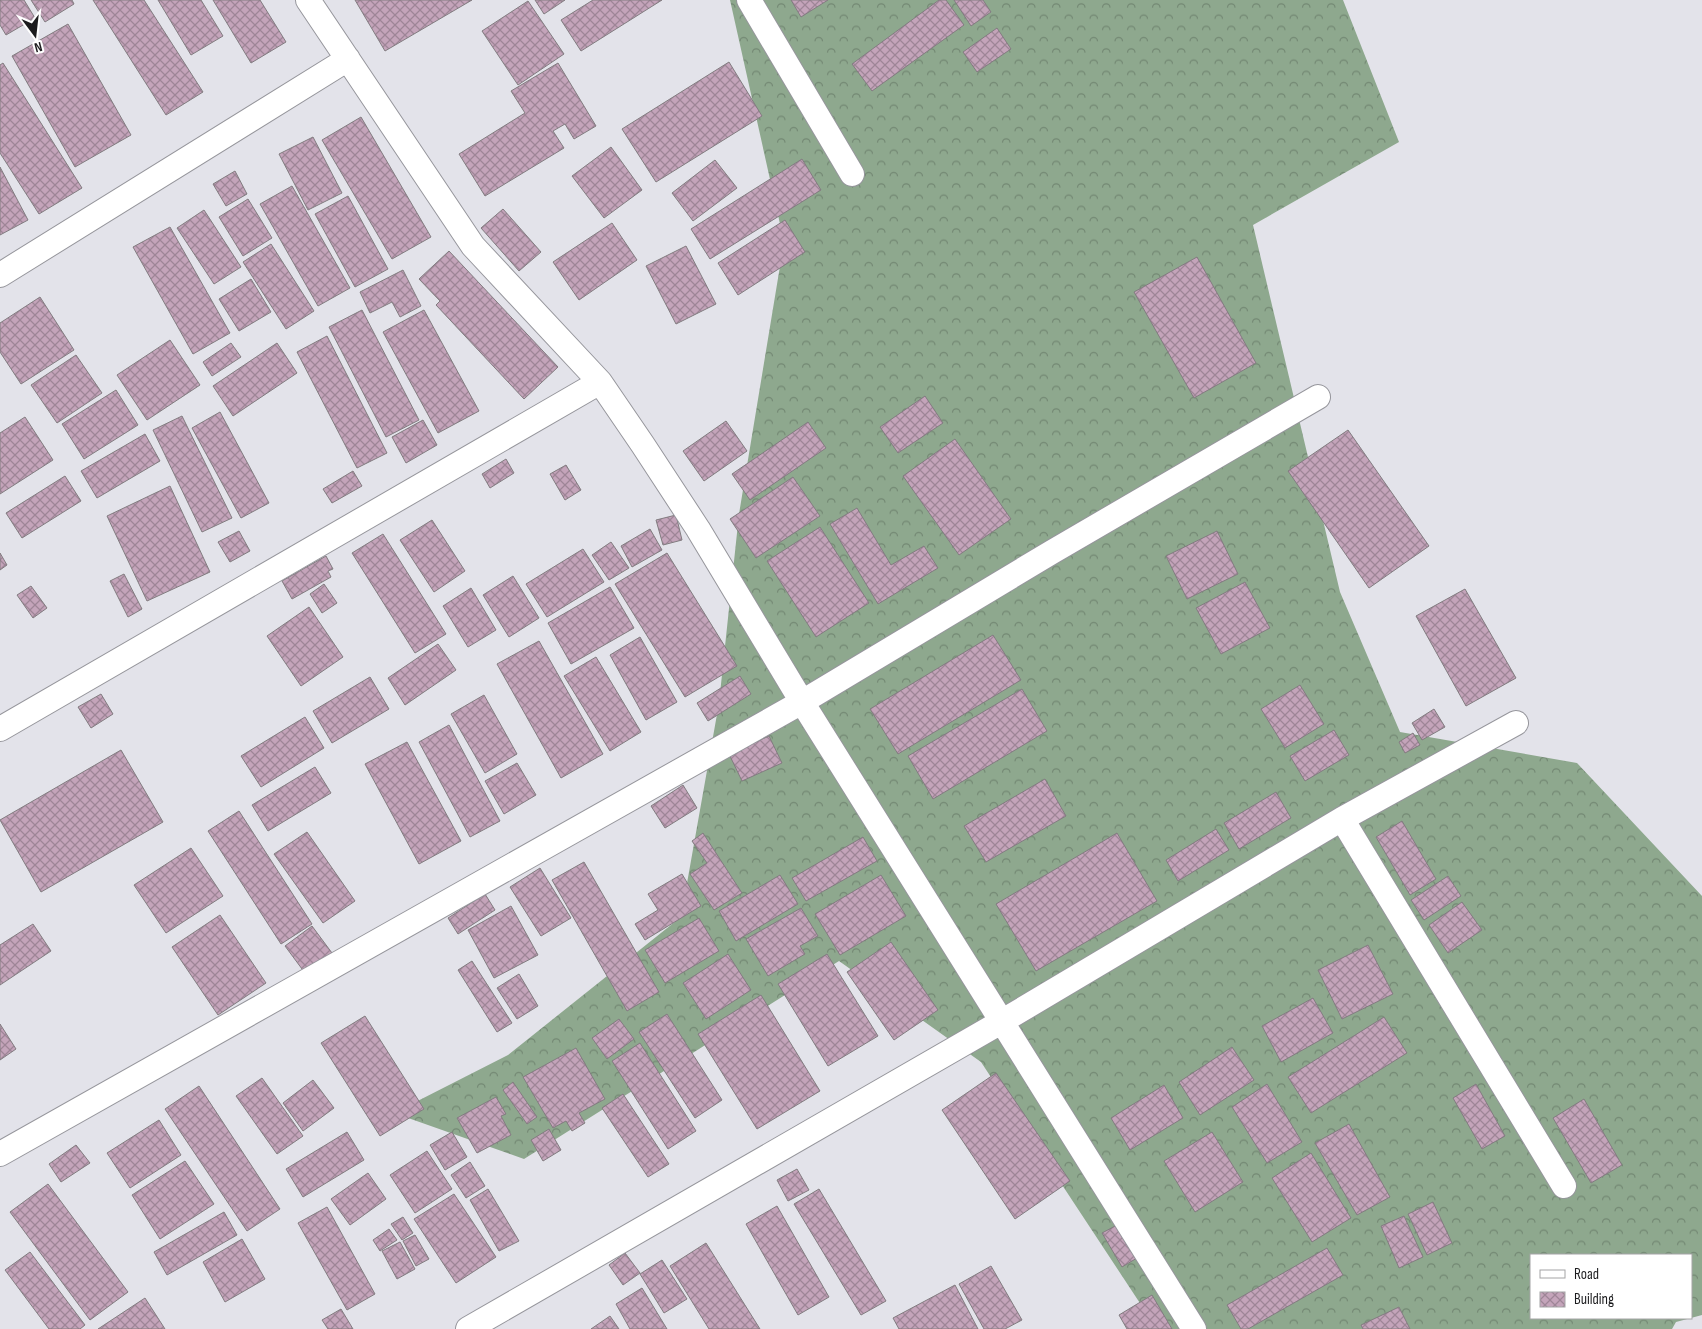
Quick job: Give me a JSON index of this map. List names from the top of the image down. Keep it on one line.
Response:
{"legend":["Road","Building"],"north":"bottom"}
